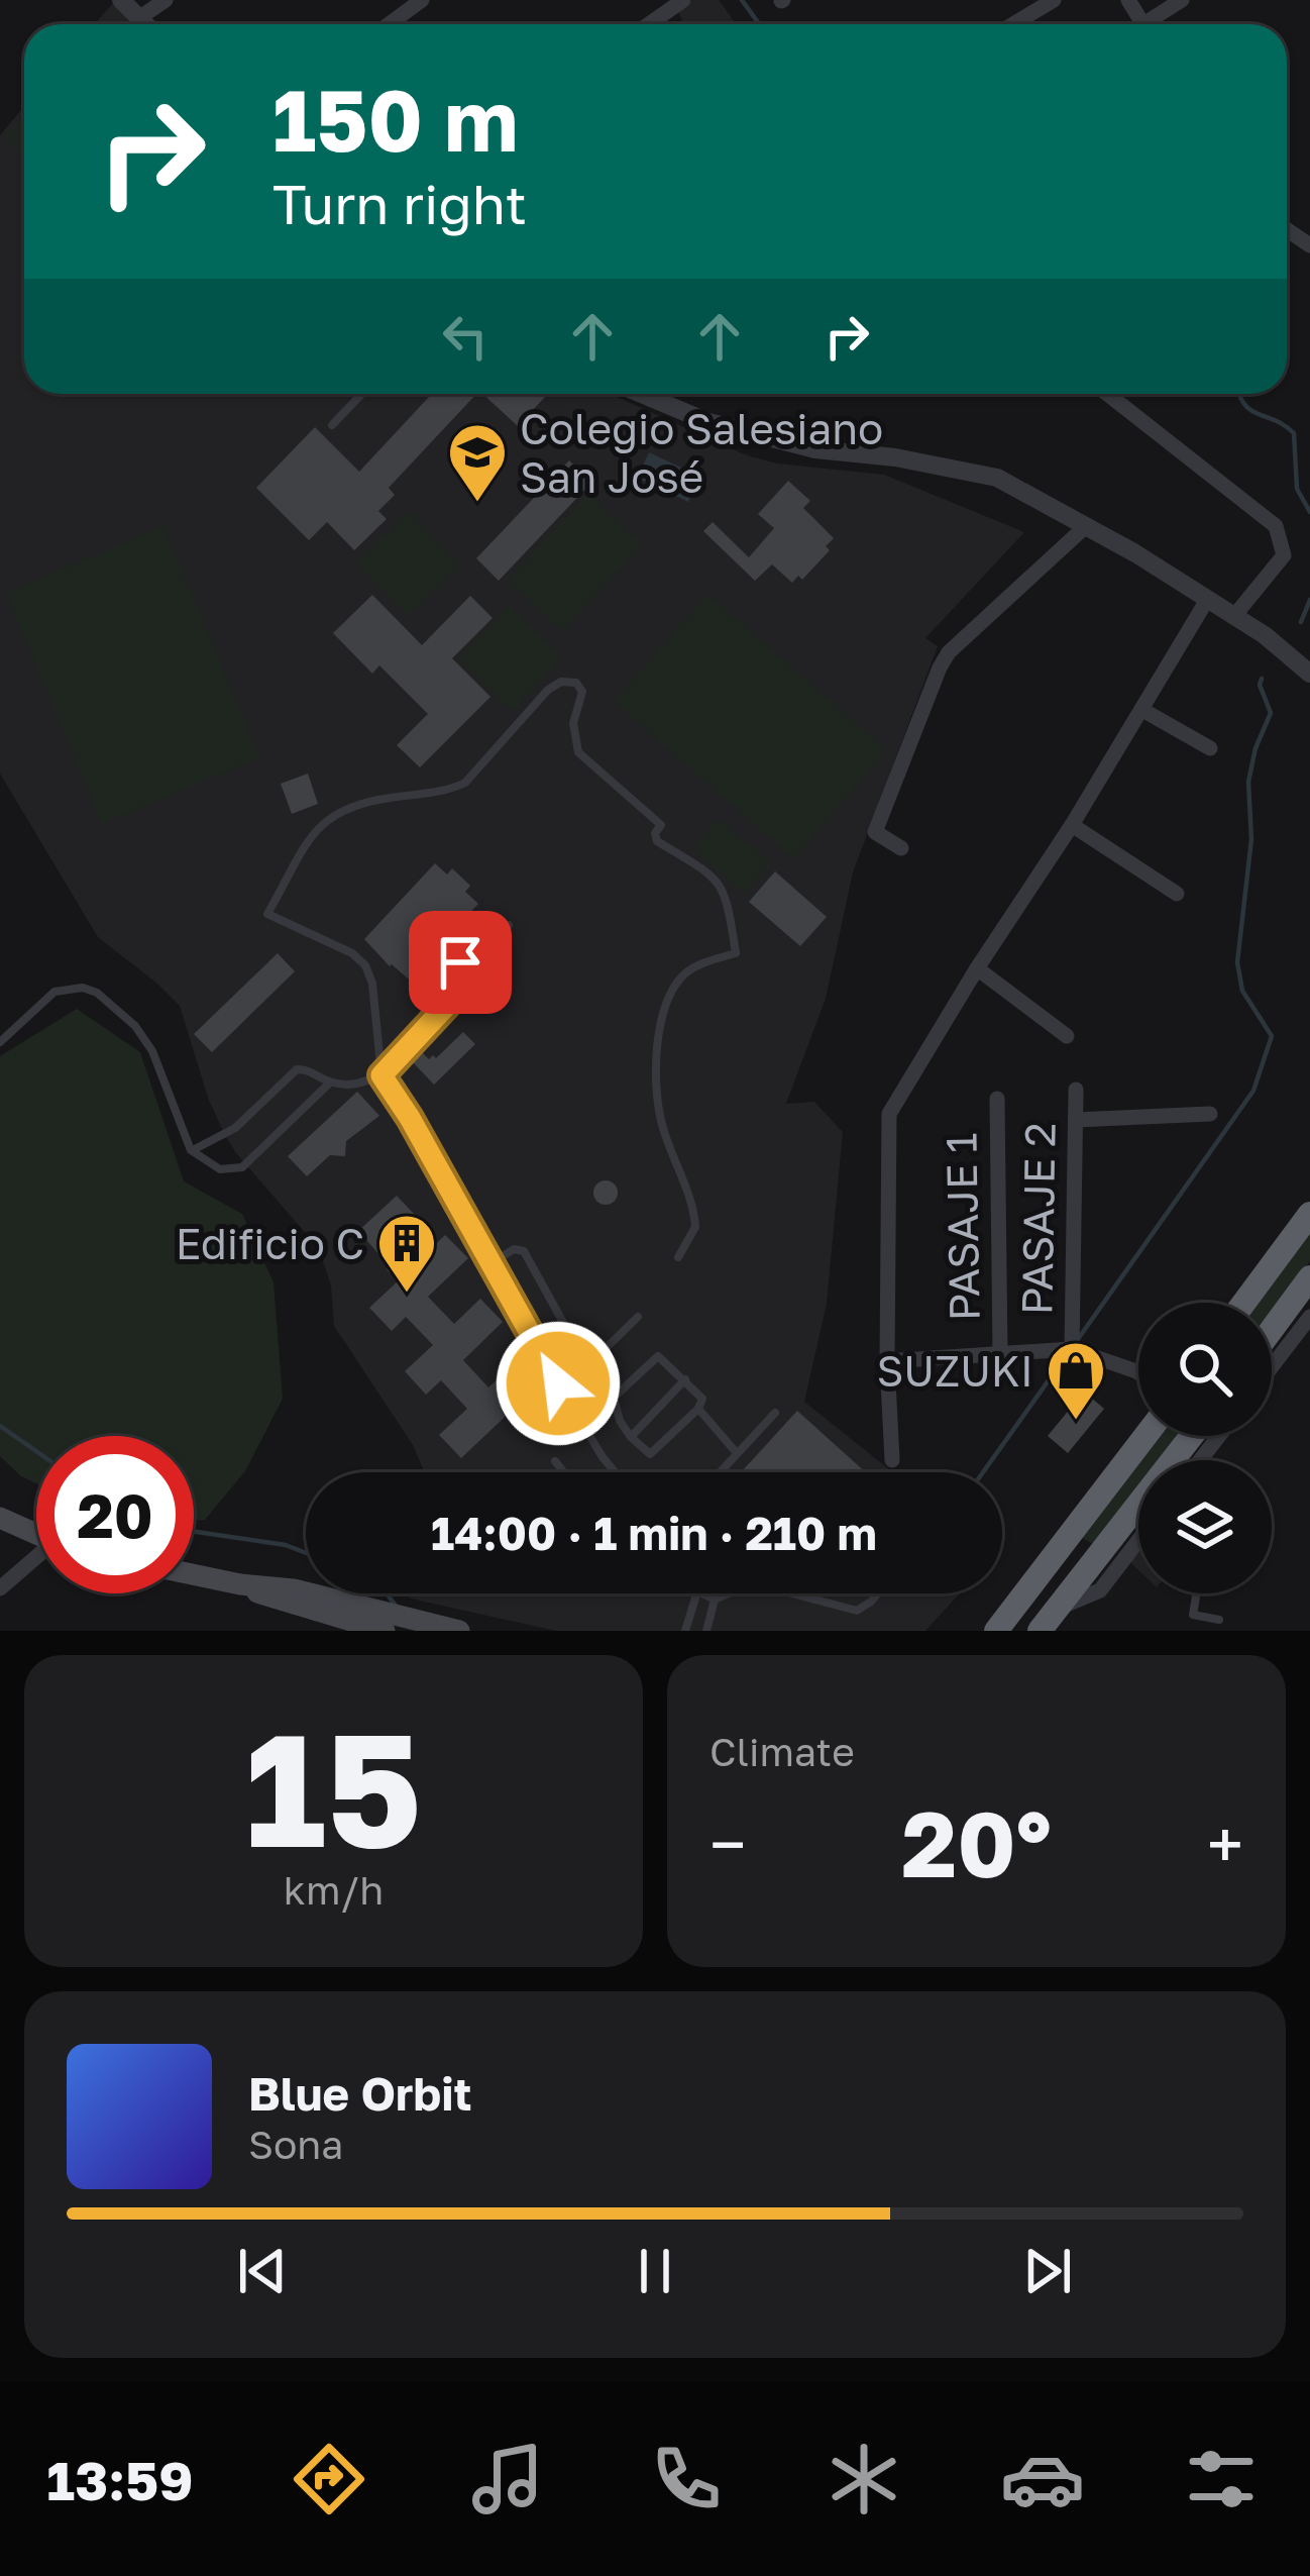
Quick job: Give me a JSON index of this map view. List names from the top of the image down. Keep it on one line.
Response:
{"streets":{"street":["PASAJE 2","PASAJE 1"]},"places":{"school or university":["Colegio Salesiano San José"],"building":["Edificio C"],"shop":["SUZUKI"]},"page":{"turn":["150 m","Turn right"],"limit":"20","trip":"14:00 · 1 min · 210 m","tile":[["15","km/h"],"Climate"],"heat":["−","20°","+"],"song":["Blue Orbit","Sona"],"tabs":"13:59"}}
